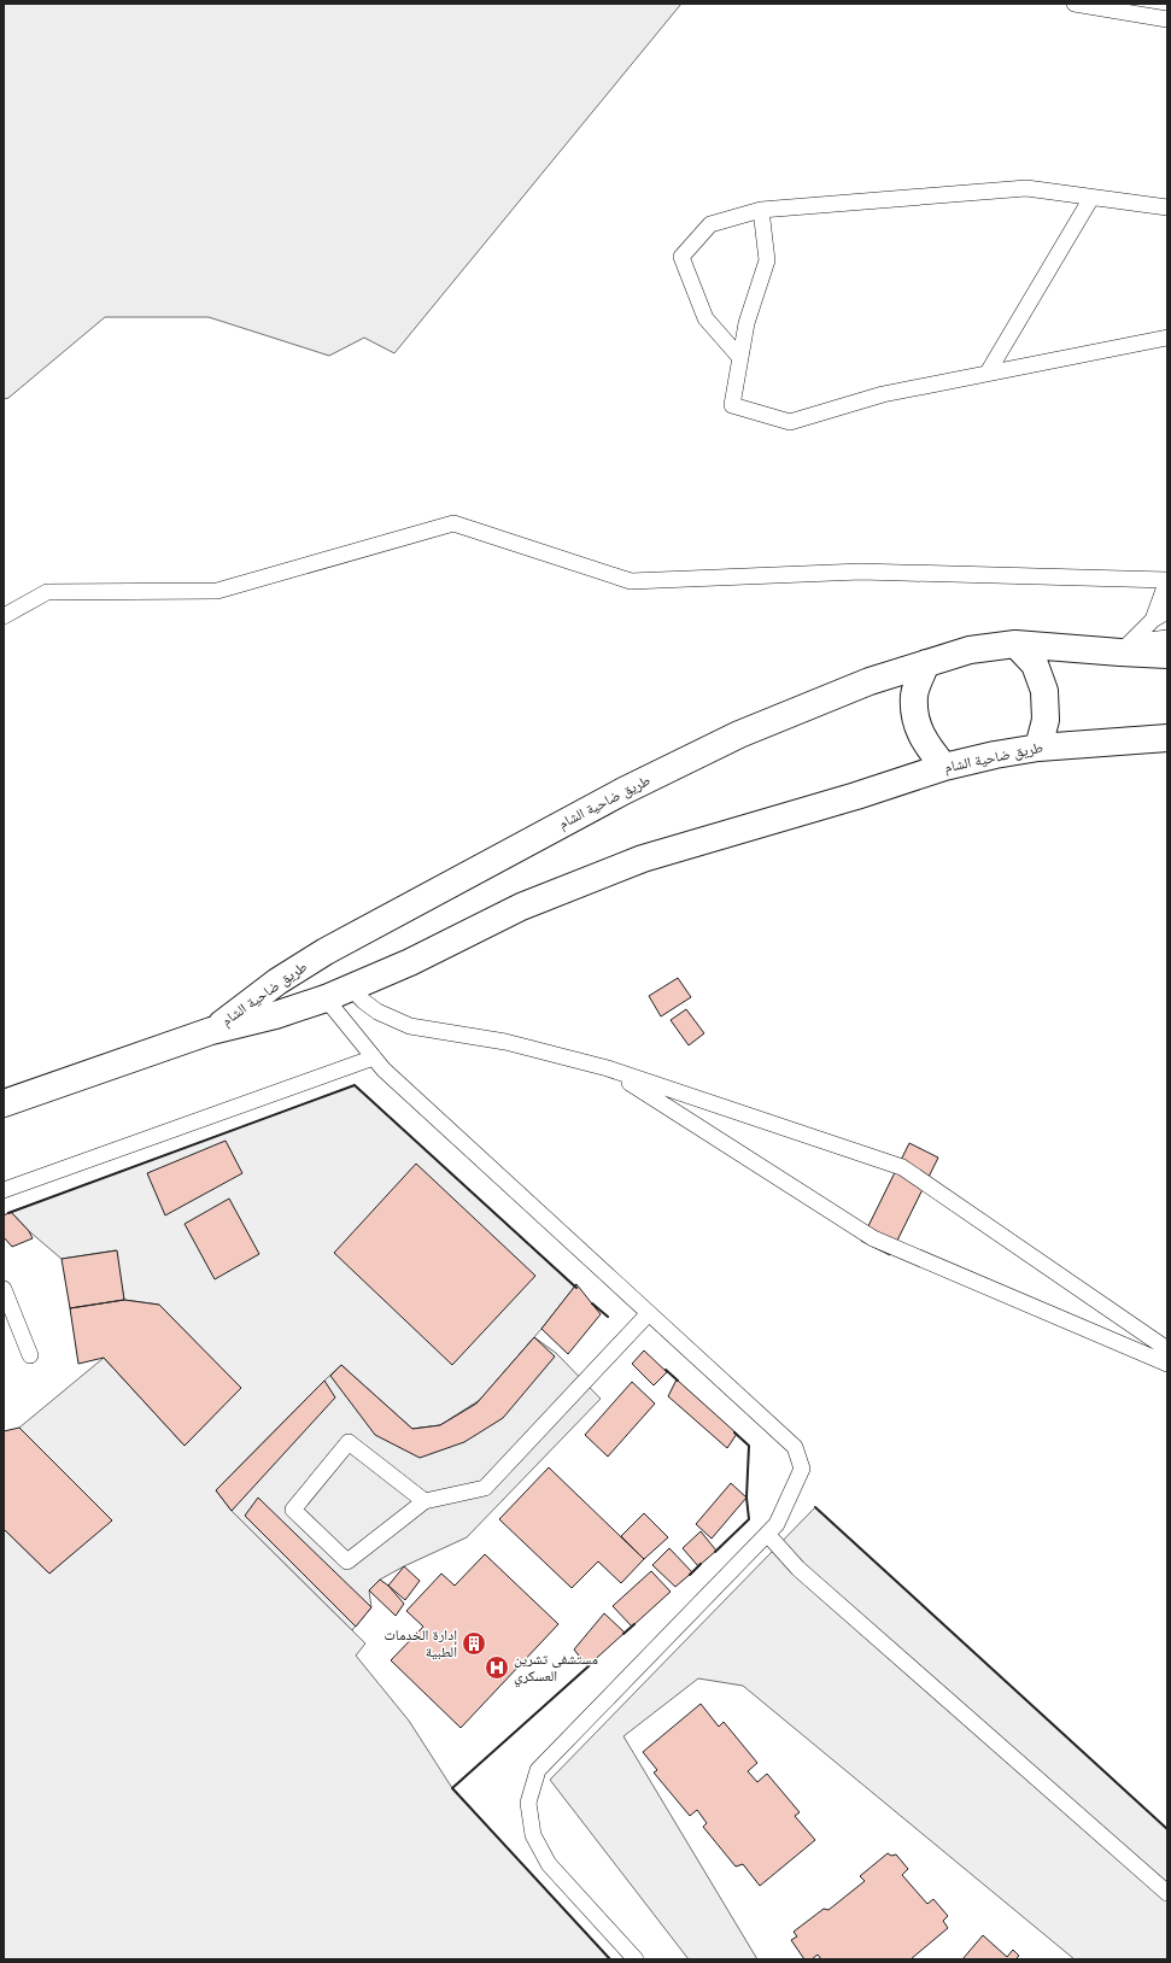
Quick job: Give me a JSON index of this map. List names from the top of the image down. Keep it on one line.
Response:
{"streets":{"main road":["طريق ضاحية الشام"]},"places":{"building":["إدارة الخدمات الطبية"],"hospital":["مستشفى تشرين العسكري"]}}
